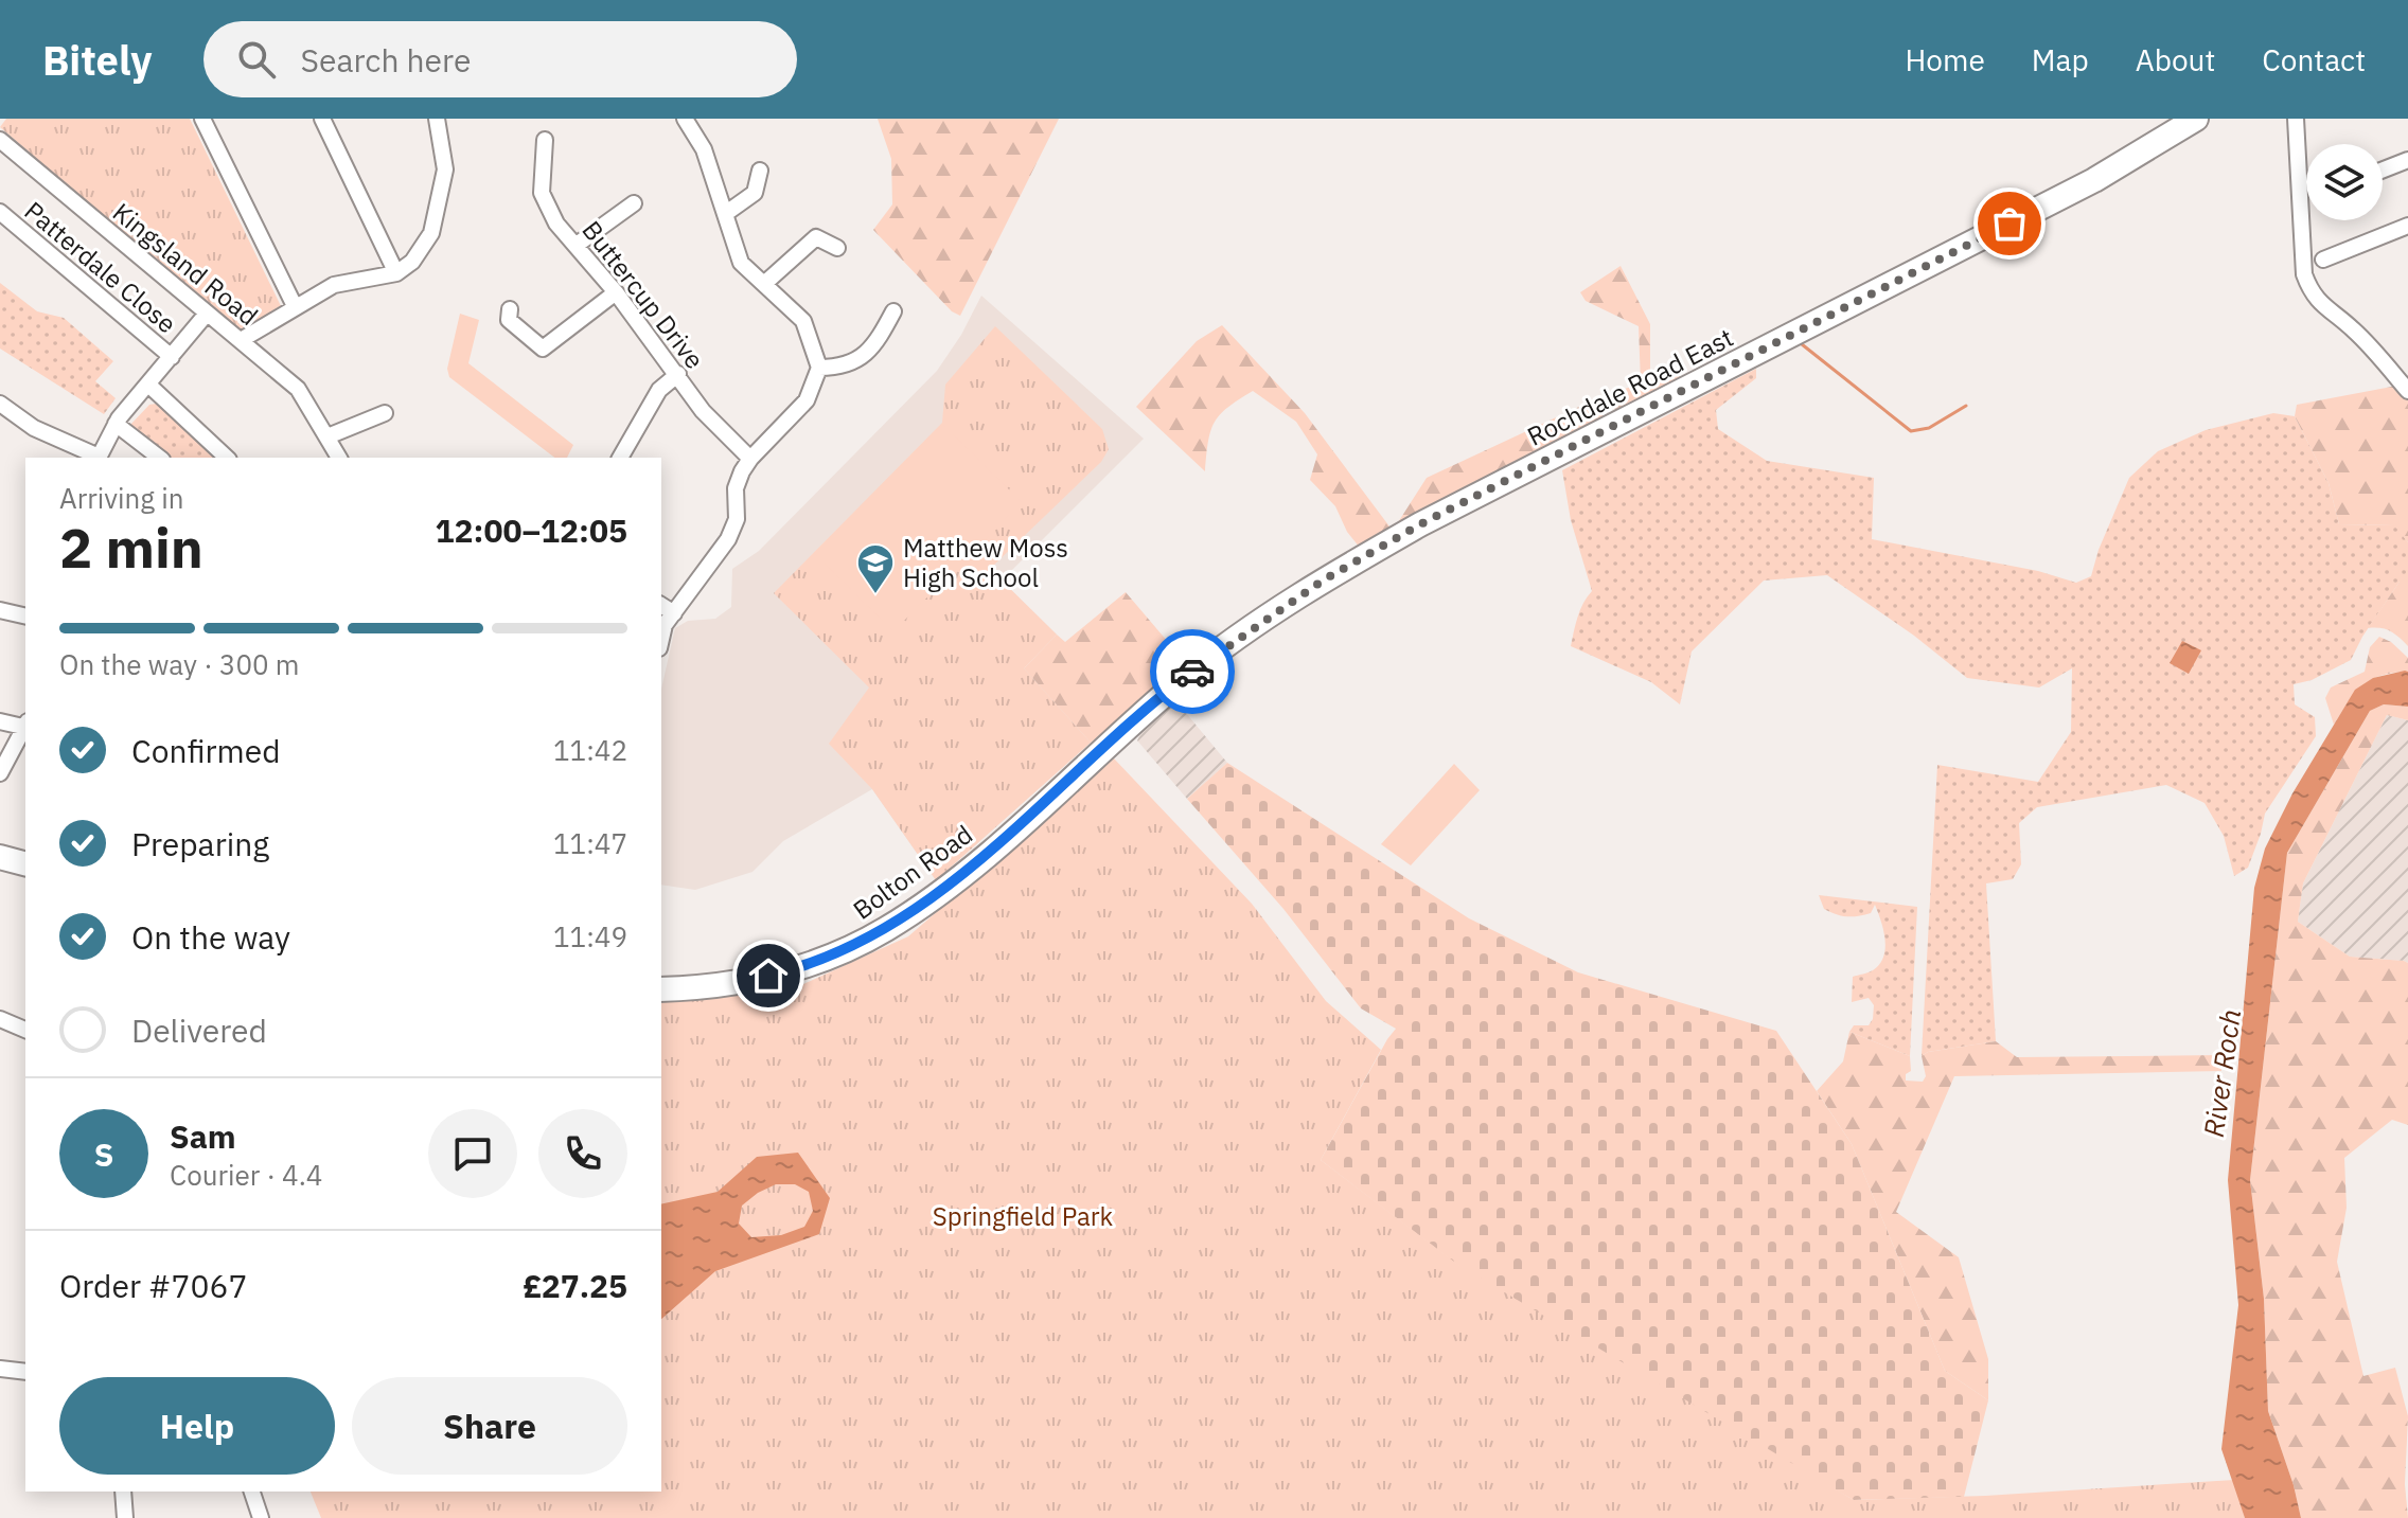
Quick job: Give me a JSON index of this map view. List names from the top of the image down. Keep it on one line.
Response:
{"streets":{"highway":["Rochdale Road East","Bolton Road"],"street":["Kingsland Road","Patterdale Close","Buttercup Drive"]},"crossings":[["Rochdale Road East","Bolton Road"]],"water":["River Roch"],"parks":["Springfield Park"],"places":{"school or university":["Matthew Moss High School"]},"page":{"header":"Bitely","search":"Search here","nav":["Home","Map","About","Contact"],"heading":["2 min","Arriving in","12:00–12:05"],"panel":["Sam","Courier · 4.4","Order #7067","£27.25"],"bar":"On the way · 300 m","list":[["Confirmed","11:42"],["Preparing","11:47"],["On the way","11:49"],"Delivered"],"round":"S","buttons":["Help","Share"]}}
